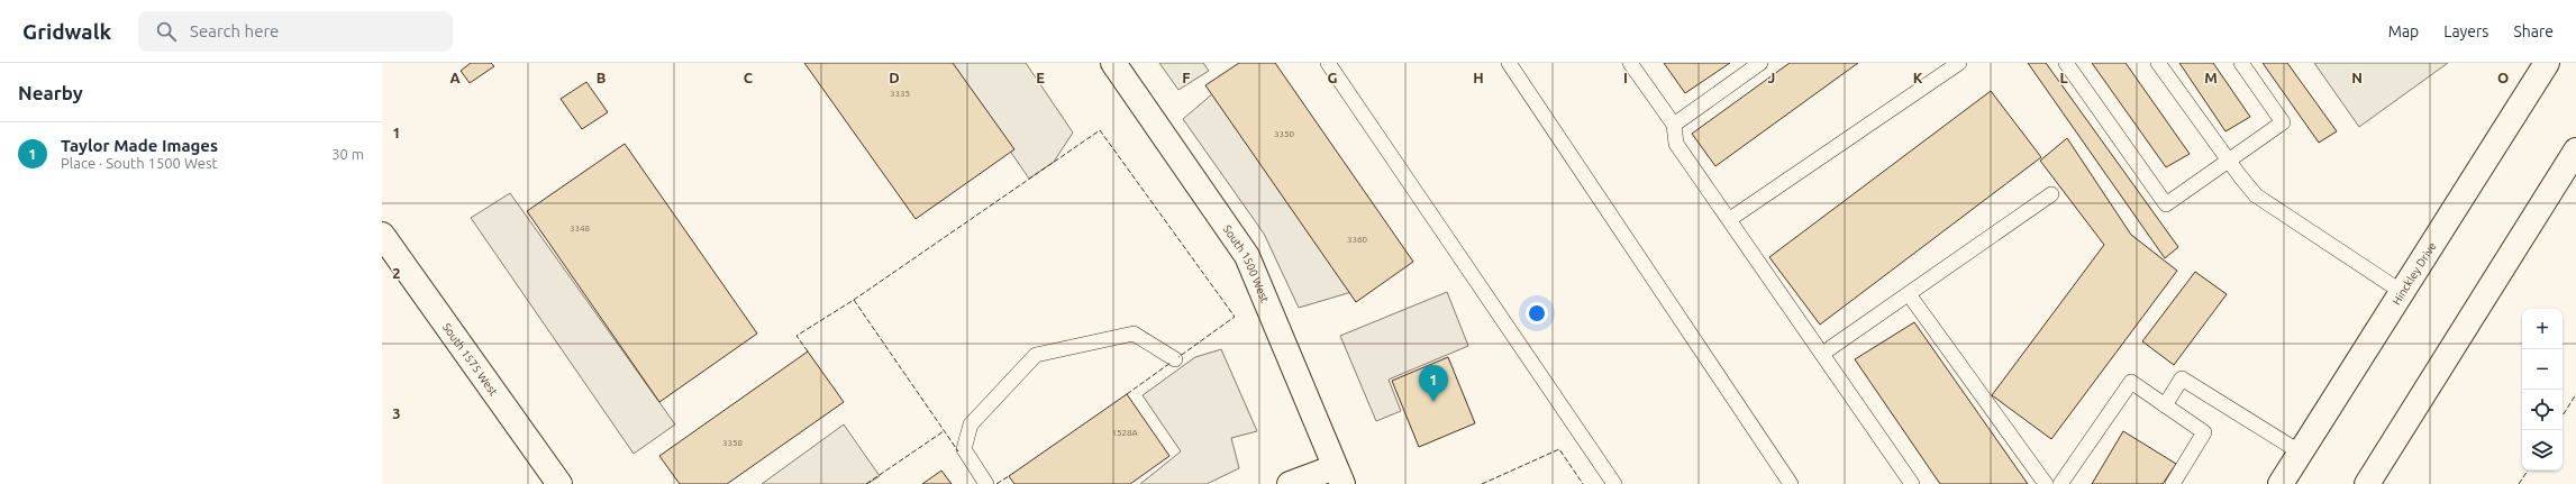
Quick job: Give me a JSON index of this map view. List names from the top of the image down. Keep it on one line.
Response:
{"streets":{"main road":["South 1500 West","Hinckley Drive","South 1575 West"]},"house_numbers":["3335","3350","3348","3360","1528A","3358"],"page":{"header":"Gridwalk","search":"Search here","nav":["Map","Layers","Share"],"heading":"Nearby","list":[{"mark":"1","name":"Taylor Made Images","note":"Place · South 1500 West","value":"30 m"}],"map_buttons":["+","−"],"pins":"1"},"grid":{"columns":["A","B","C","D","E","F","G","H","I","J","K","L","M","N","O"],"rows":["1","2","3"]}}
